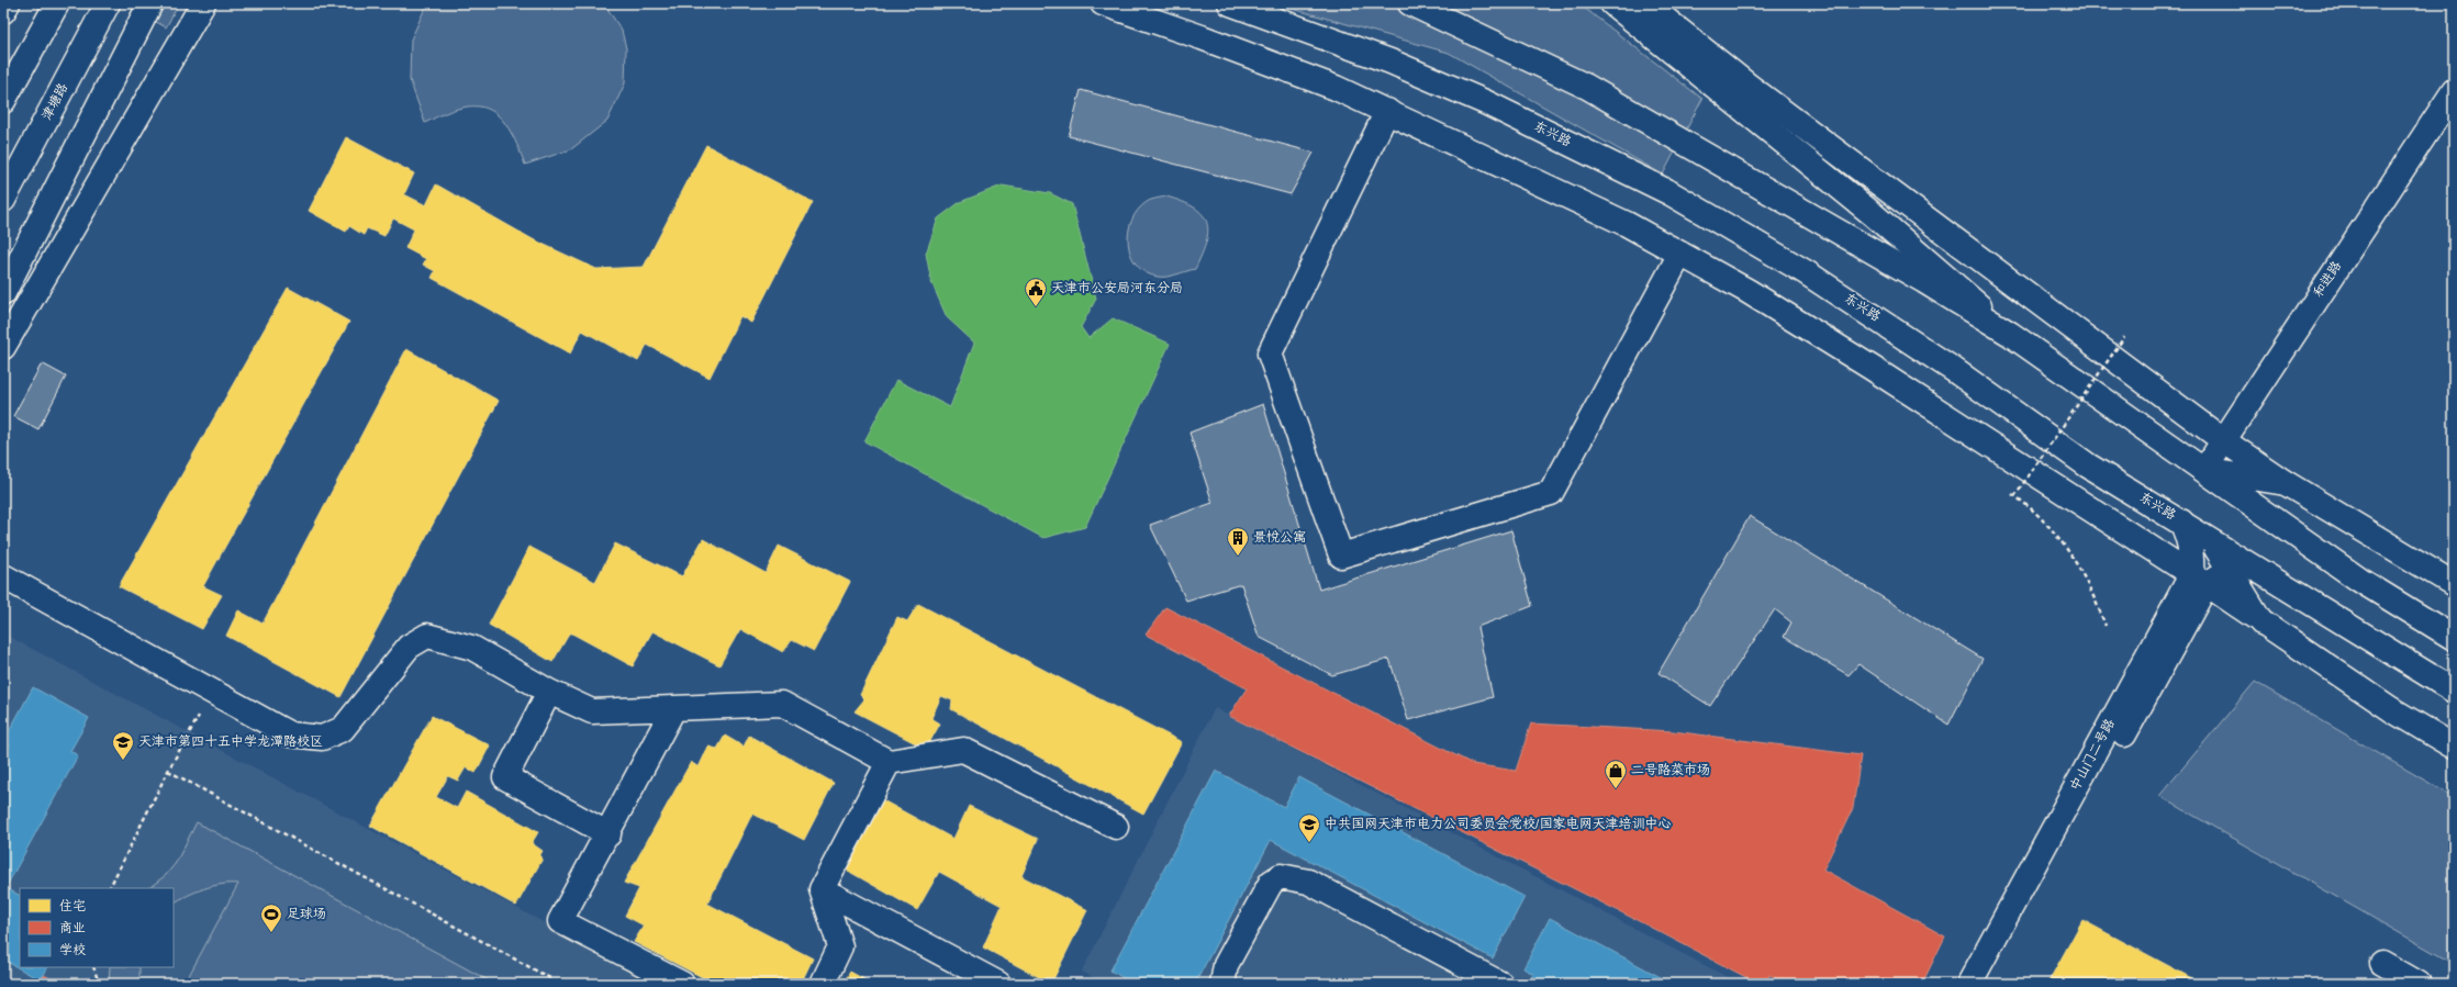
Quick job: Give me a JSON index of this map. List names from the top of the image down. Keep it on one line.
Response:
{"streets":{"main road":["津塘路","东兴路","和进路","中山门二号路"]},"crossings":[["东兴路","中山门二号路"]],"places":{"public building":["天津市公安局河东分局"],"building":["景悦公寓"],"school or university":["天津市第四十五中学龙潭路校区","中共国网天津市电力公司委员会党校/国家电网天津培训中心"],"shop":["二号路菜市场"],"sports":["足球场"]},"legend":["住宅","商业","学校"]}
